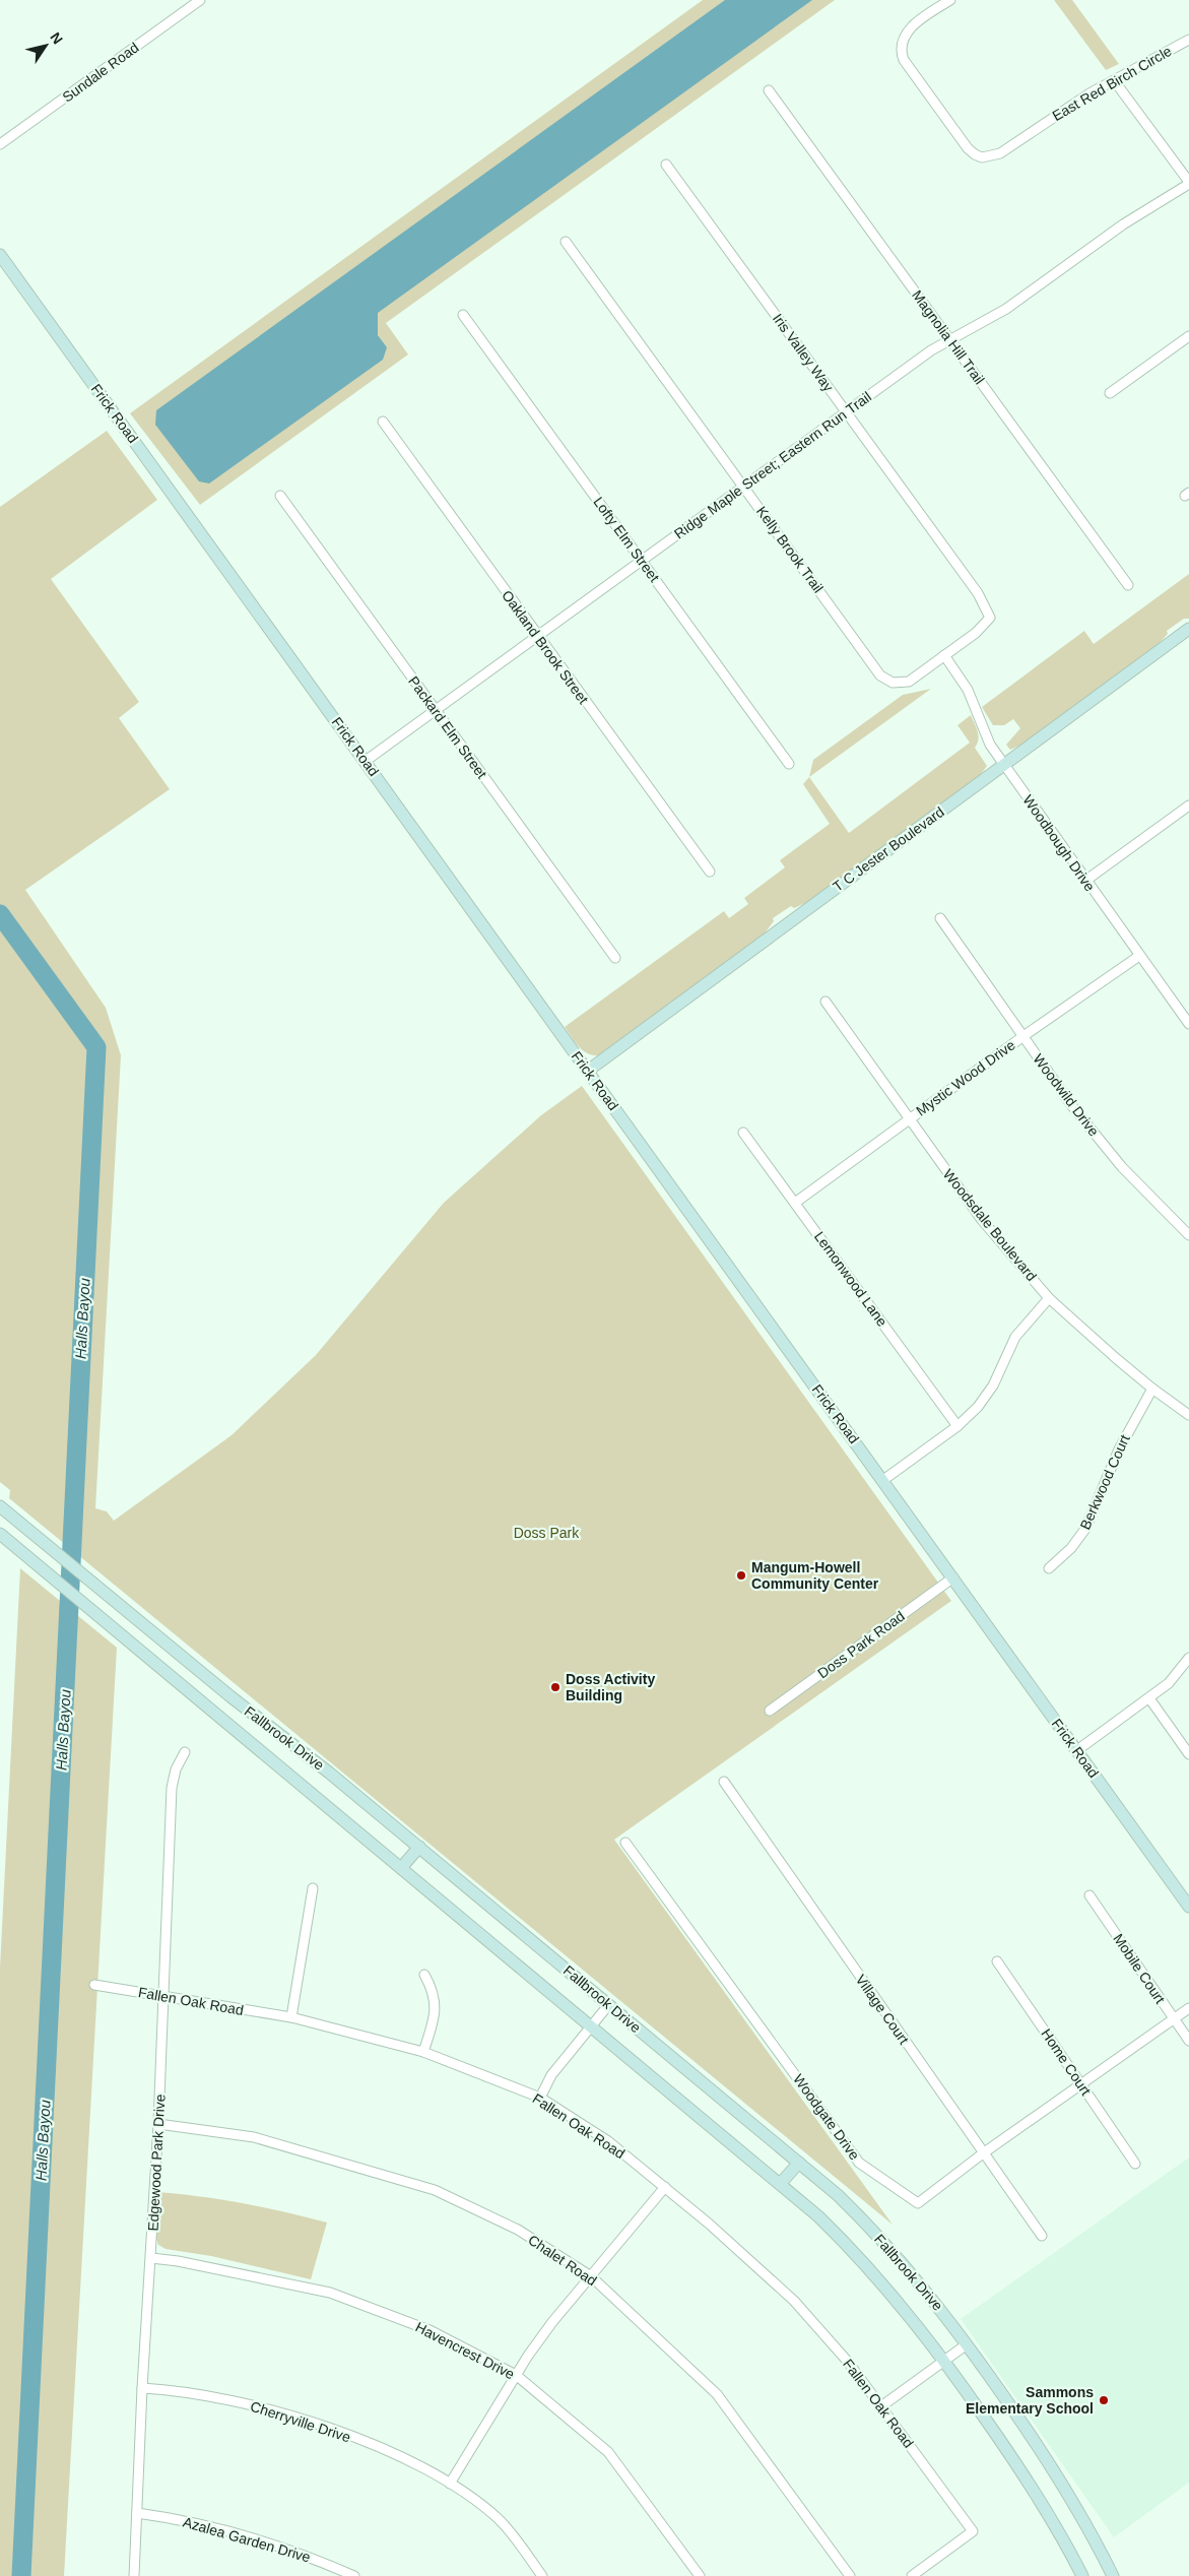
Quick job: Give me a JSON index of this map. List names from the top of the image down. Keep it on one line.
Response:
{"streets":{"main road":["Frick Road","T C Jester Boulevard","Fallbrook Drive"],"street":["Sundale Road","East Red Birch Circle","Magnolia Hill Trail","Iris Valley Way","Ridge Maple Street; Eastern Run Trail","Lofty Elm Street","Kelly Brook Trail","Oakland Brook Street","Packard Elm Street","Woodbough Drive","Mystic Wood Drive","Woodwild Drive","Woodsdale Boulevard","Lemonwood Lane","Berkwood Court","Doss Park Road","Mobile Court","Fallen Oak Road","Village Court","Home Court","Woodgate Drive","Edgewood Park Drive","Chalet Road","Havencrest Drive","Cherryville Drive","Azalea Garden Drive"]},"crossings":[["Magnolia Hill Trail","Ridge Maple Street; Eastern Run Trail"],["Iris Valley Way","Ridge Maple Street; Eastern Run Trail"],["Iris Valley Way","Kelly Brook Trail"],["Frick Road","Ridge Maple Street; Eastern Run Trail"],["Frick Road","T C Jester Boulevard"],["Frick Road","Doss Park Road"],["Ridge Maple Street; Eastern Run Trail","Lofty Elm Street"],["Ridge Maple Street; Eastern Run Trail","Kelly Brook Trail"],["Ridge Maple Street; Eastern Run Trail","Oakland Brook Street"],["Ridge Maple Street; Eastern Run Trail","Packard Elm Street"],["Kelly Brook Trail","Woodbough Drive"],["Woodbough Drive","T C Jester Boulevard"],["Woodbough Drive","Mystic Wood Drive"],["Mystic Wood Drive","Woodwild Drive"],["Mystic Wood Drive","Woodsdale Boulevard"],["Mystic Wood Drive","Lemonwood Lane"],["Woodsdale Boulevard","Berkwood Court"],["Mobile Court","Woodgate Drive"],["Fallen Oak Road","Edgewood Park Drive"],["Village Court","Woodgate Drive"],["Home Court","Woodgate Drive"],["Edgewood Park Drive","Chalet Road"],["Edgewood Park Drive","Havencrest Drive"],["Edgewood Park Drive","Cherryville Drive"],["Edgewood Park Drive","Azalea Garden Drive"]],"water":["Halls Bayou"],"parks":["Doss Park"],"places":["Mangum-Howell Community Center","Doss Activity Building","Sammons Elementary School"],"north":"top right"}
